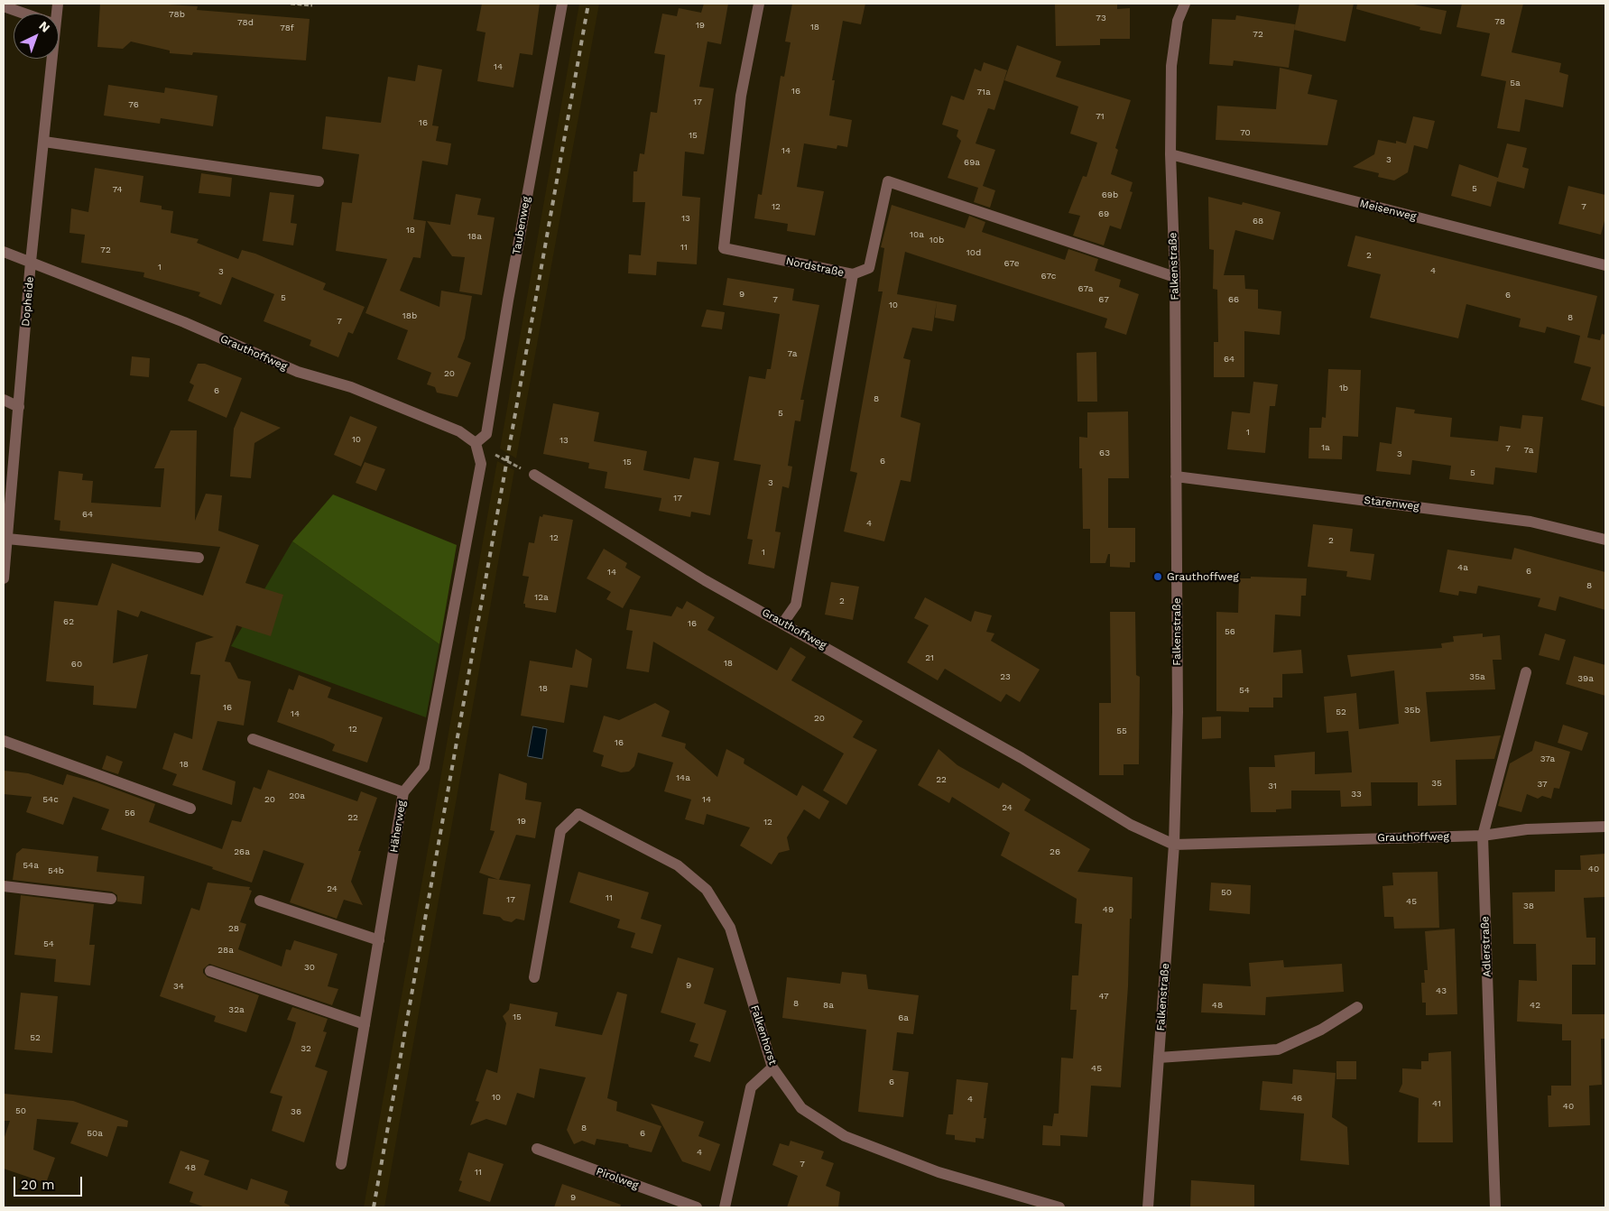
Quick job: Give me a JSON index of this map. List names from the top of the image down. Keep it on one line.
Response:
{"streets":{"street":["Meisenweg","Taubenweg","Falkenstraße","Nordstraße","Dopheide","Grauthoffweg","Starenweg","Häherweg","Adlerstraße","Falkenhorst","Pirolweg"]},"crossings":[["Meisenweg","Falkenstraße"],["Taubenweg","Grauthoffweg"],["Taubenweg","Häherweg"],["Falkenstraße","Grauthoffweg"],["Falkenstraße","Starenweg"],["Nordstraße","Grauthoffweg"],["Dopheide","Grauthoffweg"],["Grauthoffweg","Häherweg"],["Grauthoffweg","Adlerstraße"]],"places":["Grauthoffweg"],"house_numbers":["78b","73","78","78d","19","18","78f","72","14","5a","16","71a","17","76","71","16","70","15","14","3","69a","5","74","69b","12","7","69","13","68","18","10a","18a","10b","11","72","10d","2","67e","1","4","3","67c","67a","9","6","5","7","67","66","10","18b","8","7","7a","64","20","1b","6","8","5","1","10","13","1a","7","7a","63","3","6","15","5","3","17","64","4","12","2","1","4a","6","14","8","12a","2","62","16","56","21","18","60","23","35a","39a","18","54","16","35b","52","14","20","12","55","16","37a","18","14a","22","35","37","31","33","20a","54c","20","14","24","56","22","19","12","26a","26","54a","40","54b","24","50","11","17","45","38","49","28","54","28a","30","9","34","43","47","8","8a","48","42","32a","15","6a","52","32","45","6","10","46","4","41","40","50","36","8","50a","6","4","7","48","11","9"],"scale_bar":"20 m","north":"top right"}
